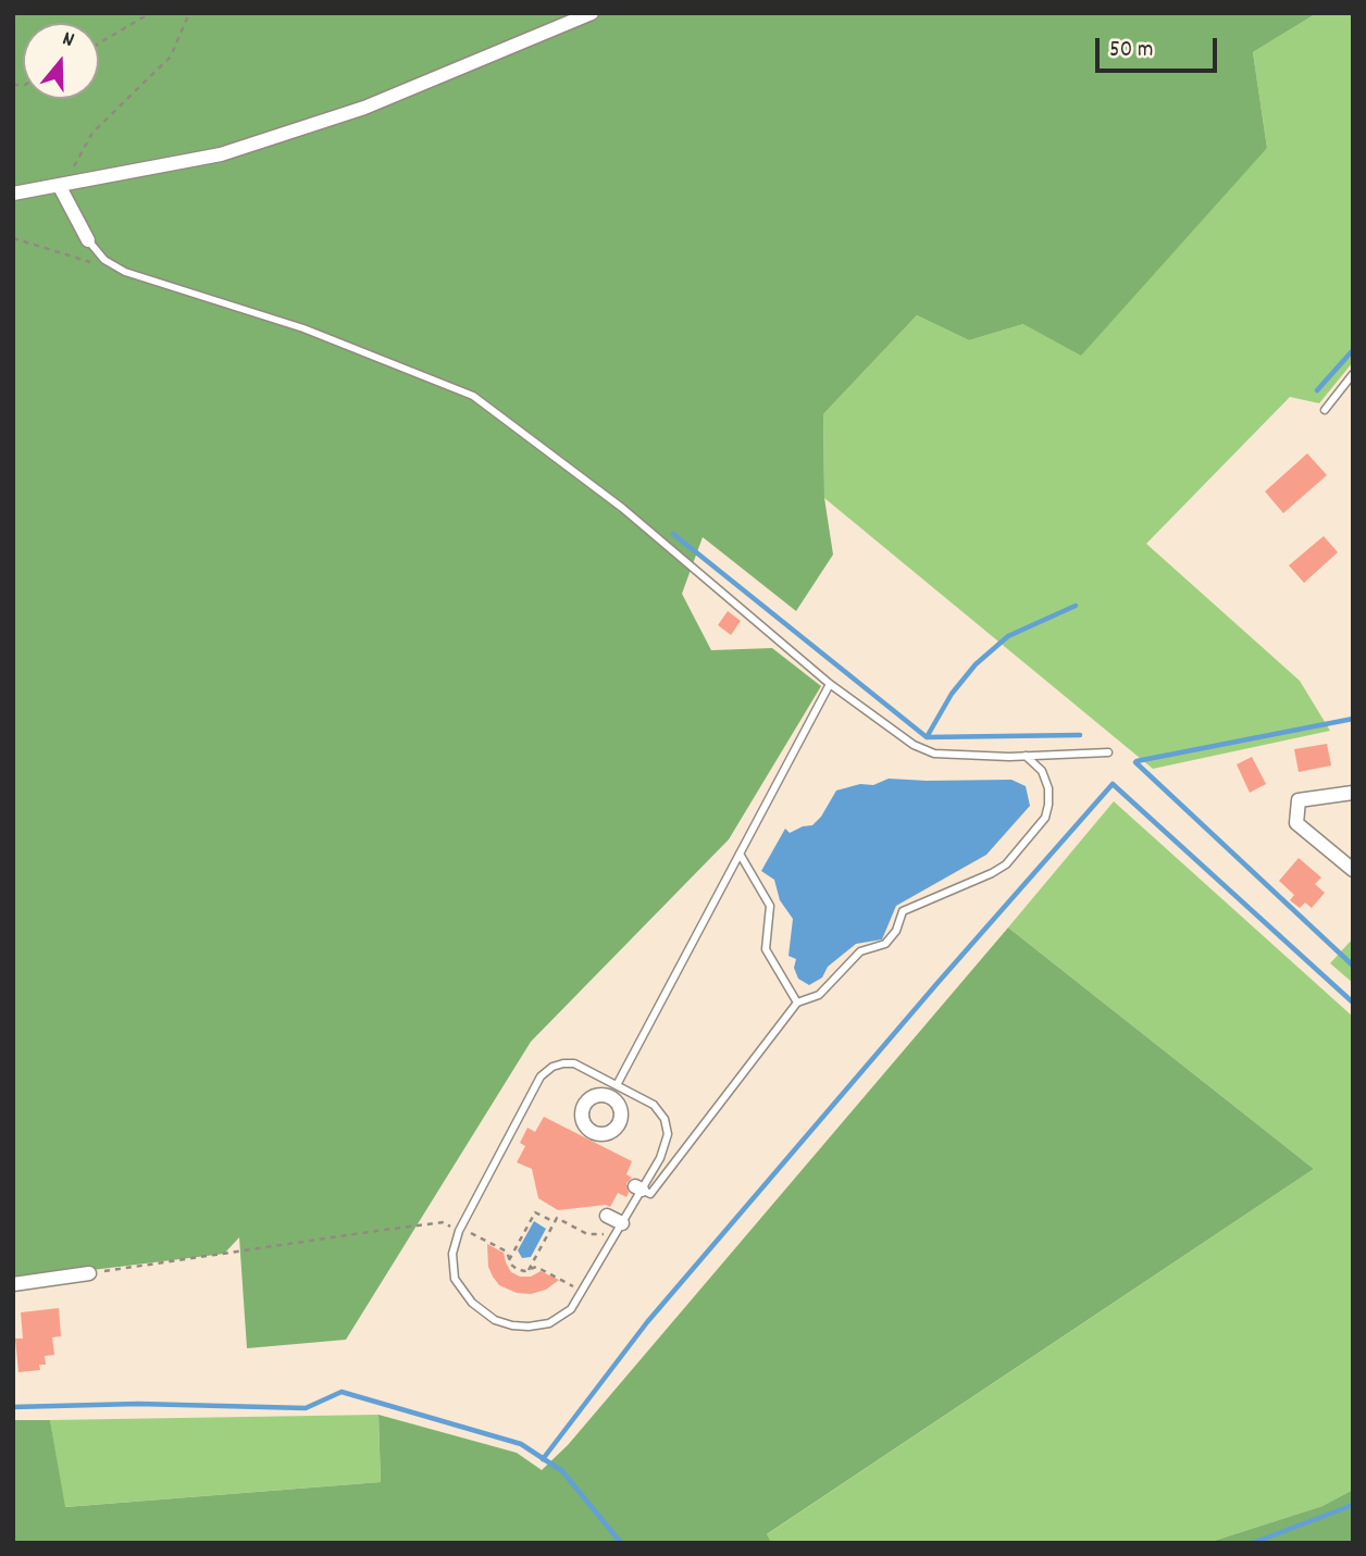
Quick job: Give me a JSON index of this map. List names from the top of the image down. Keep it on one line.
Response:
{"scale_bar":"50 m","north":"top"}
